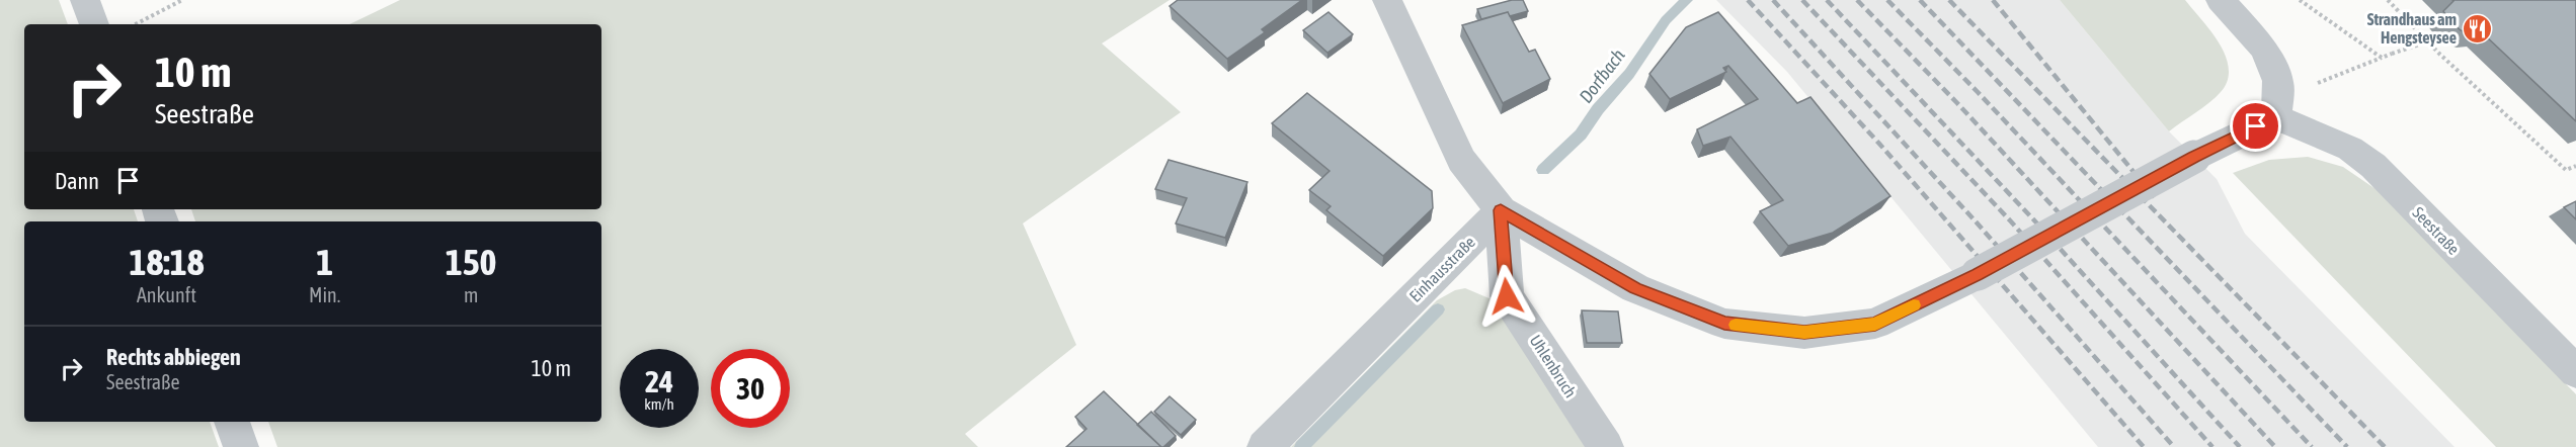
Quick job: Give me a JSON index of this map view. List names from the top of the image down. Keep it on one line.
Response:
{"streets":{"street":["Seestraße","Einhausstraße","Uhlenbruch"]},"crossings":[["Einhausstraße","Uhlenbruch"]],"water":["Dorfbach"],"places":{"restaurant":["Strandhaus am Hengsteysee"]},"page":{"turn":["10 m","Seestraße"],"then":"Dann","eta":["18:18","Ankunft","1","Min.","150","m"],"list":[{"name":"Rechts abbiegen","note":"Seestraße","value":"10 m"}],"speed":"24 km/h","limit":"30"}}
